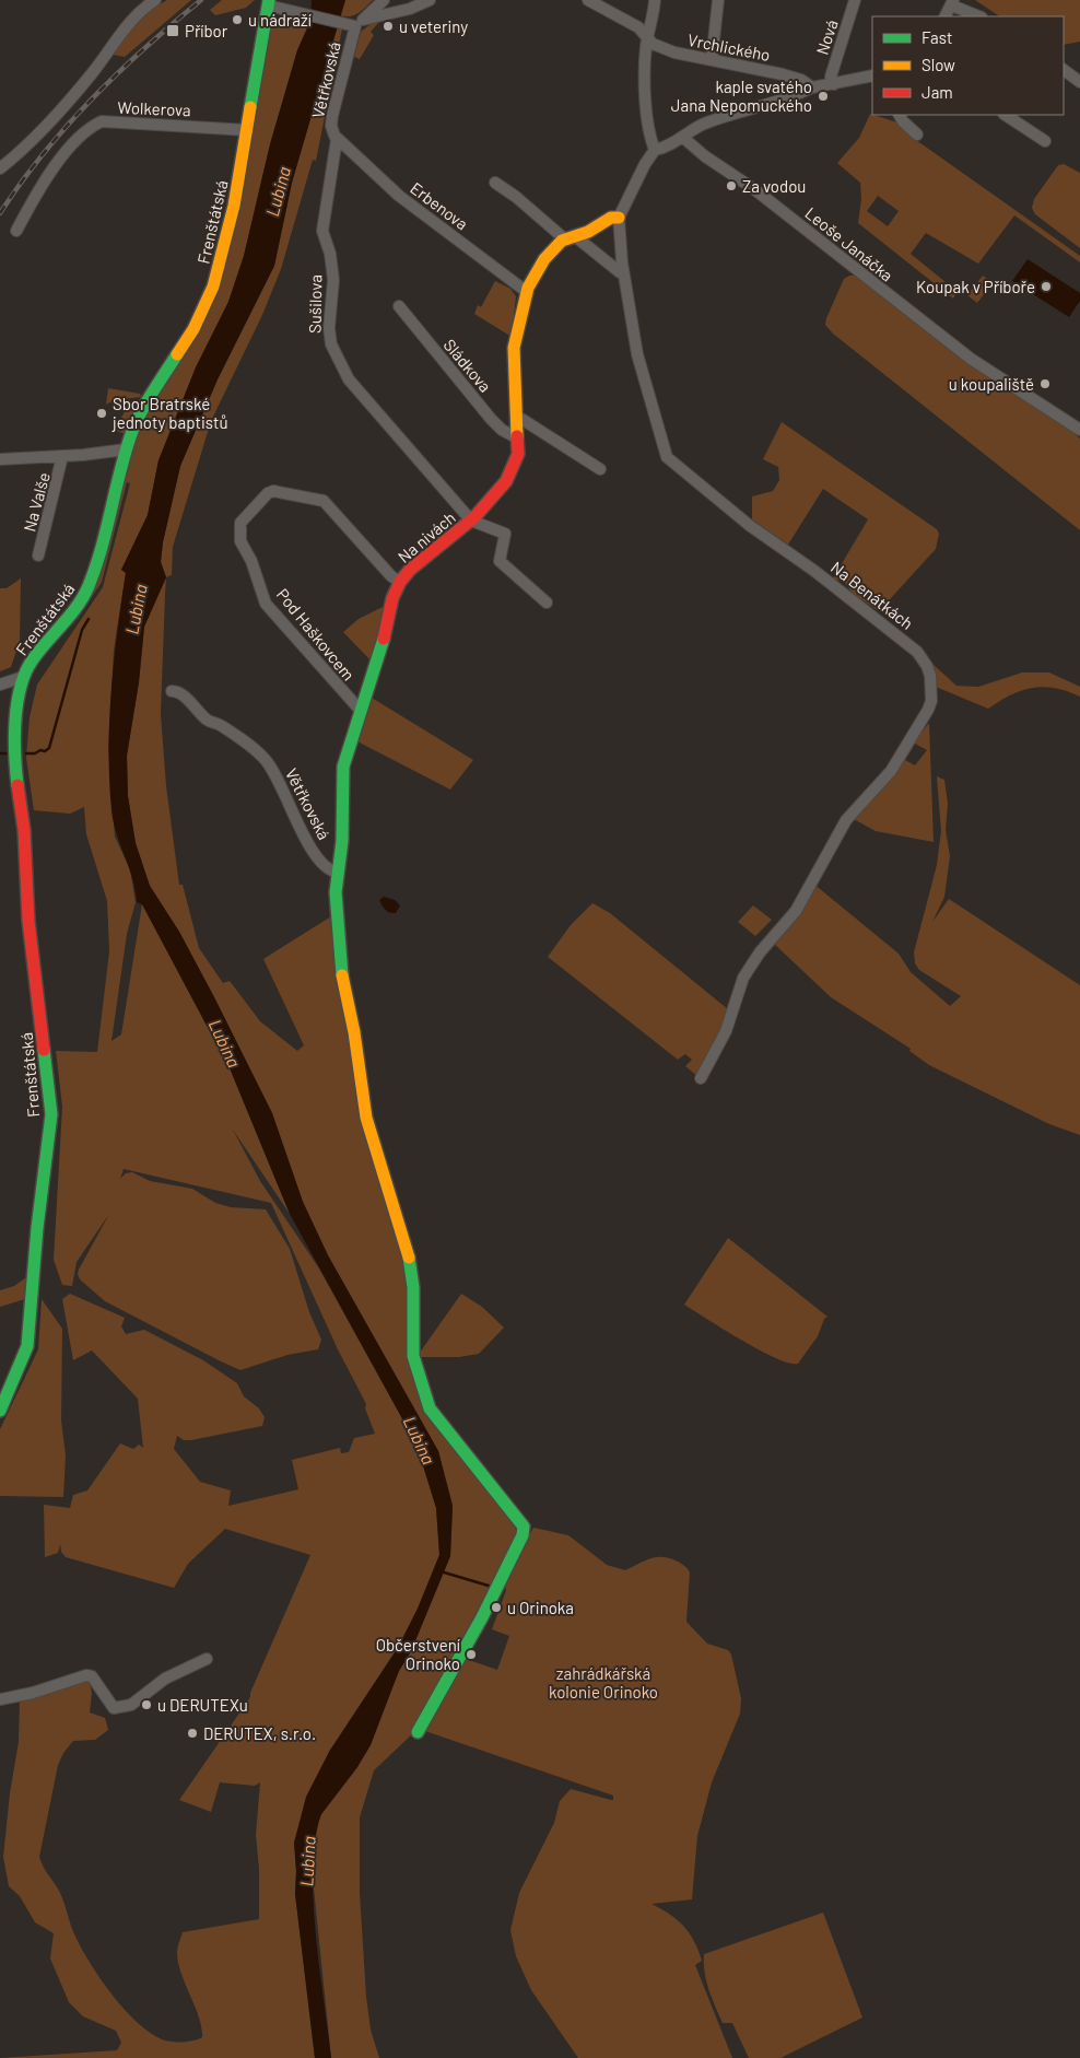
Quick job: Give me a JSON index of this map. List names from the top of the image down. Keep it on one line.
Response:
{"streets":{"street":["Nová","Vrchlického","Větřkovská","Wolkerova","Erbenova","Frenštátská","Leoše Janáčka","Sušilova","Sládkova","Na Valše","Na nivách","Na Benátkách","Pod Haškovcem"]},"crossings":[["Větřkovská","Erbenova"],["Větřkovská","Sušilova"],["Větřkovská","Na nivách"],["Wolkerova","Frenštátská"],["Erbenova","Sušilova"],["Erbenova","Na nivách"],["Frenštátská","Na Valše"],["Sušilova","Na nivách"],["Sládkova","Na nivách"],["Na nivách","Na Benátkách"],["Na nivách","Pod Haškovcem"]],"water":["Lubina"],"parks":["zahrádkářská kolonie Orinoko"],"places":{"other":["u nádraží","u veteriny","kaple svatého Jana Nepomuckého","Za vodou","Koupak v Příboře","u koupaliště","Sbor Bratrské jednoty baptistů","u Orinoka","Občerstvení Orinoko","u DERUTEXu","DERUTEX, s.r.o."],"transit":["Příbor"]},"legend":["Fast","Slow","Jam"]}
